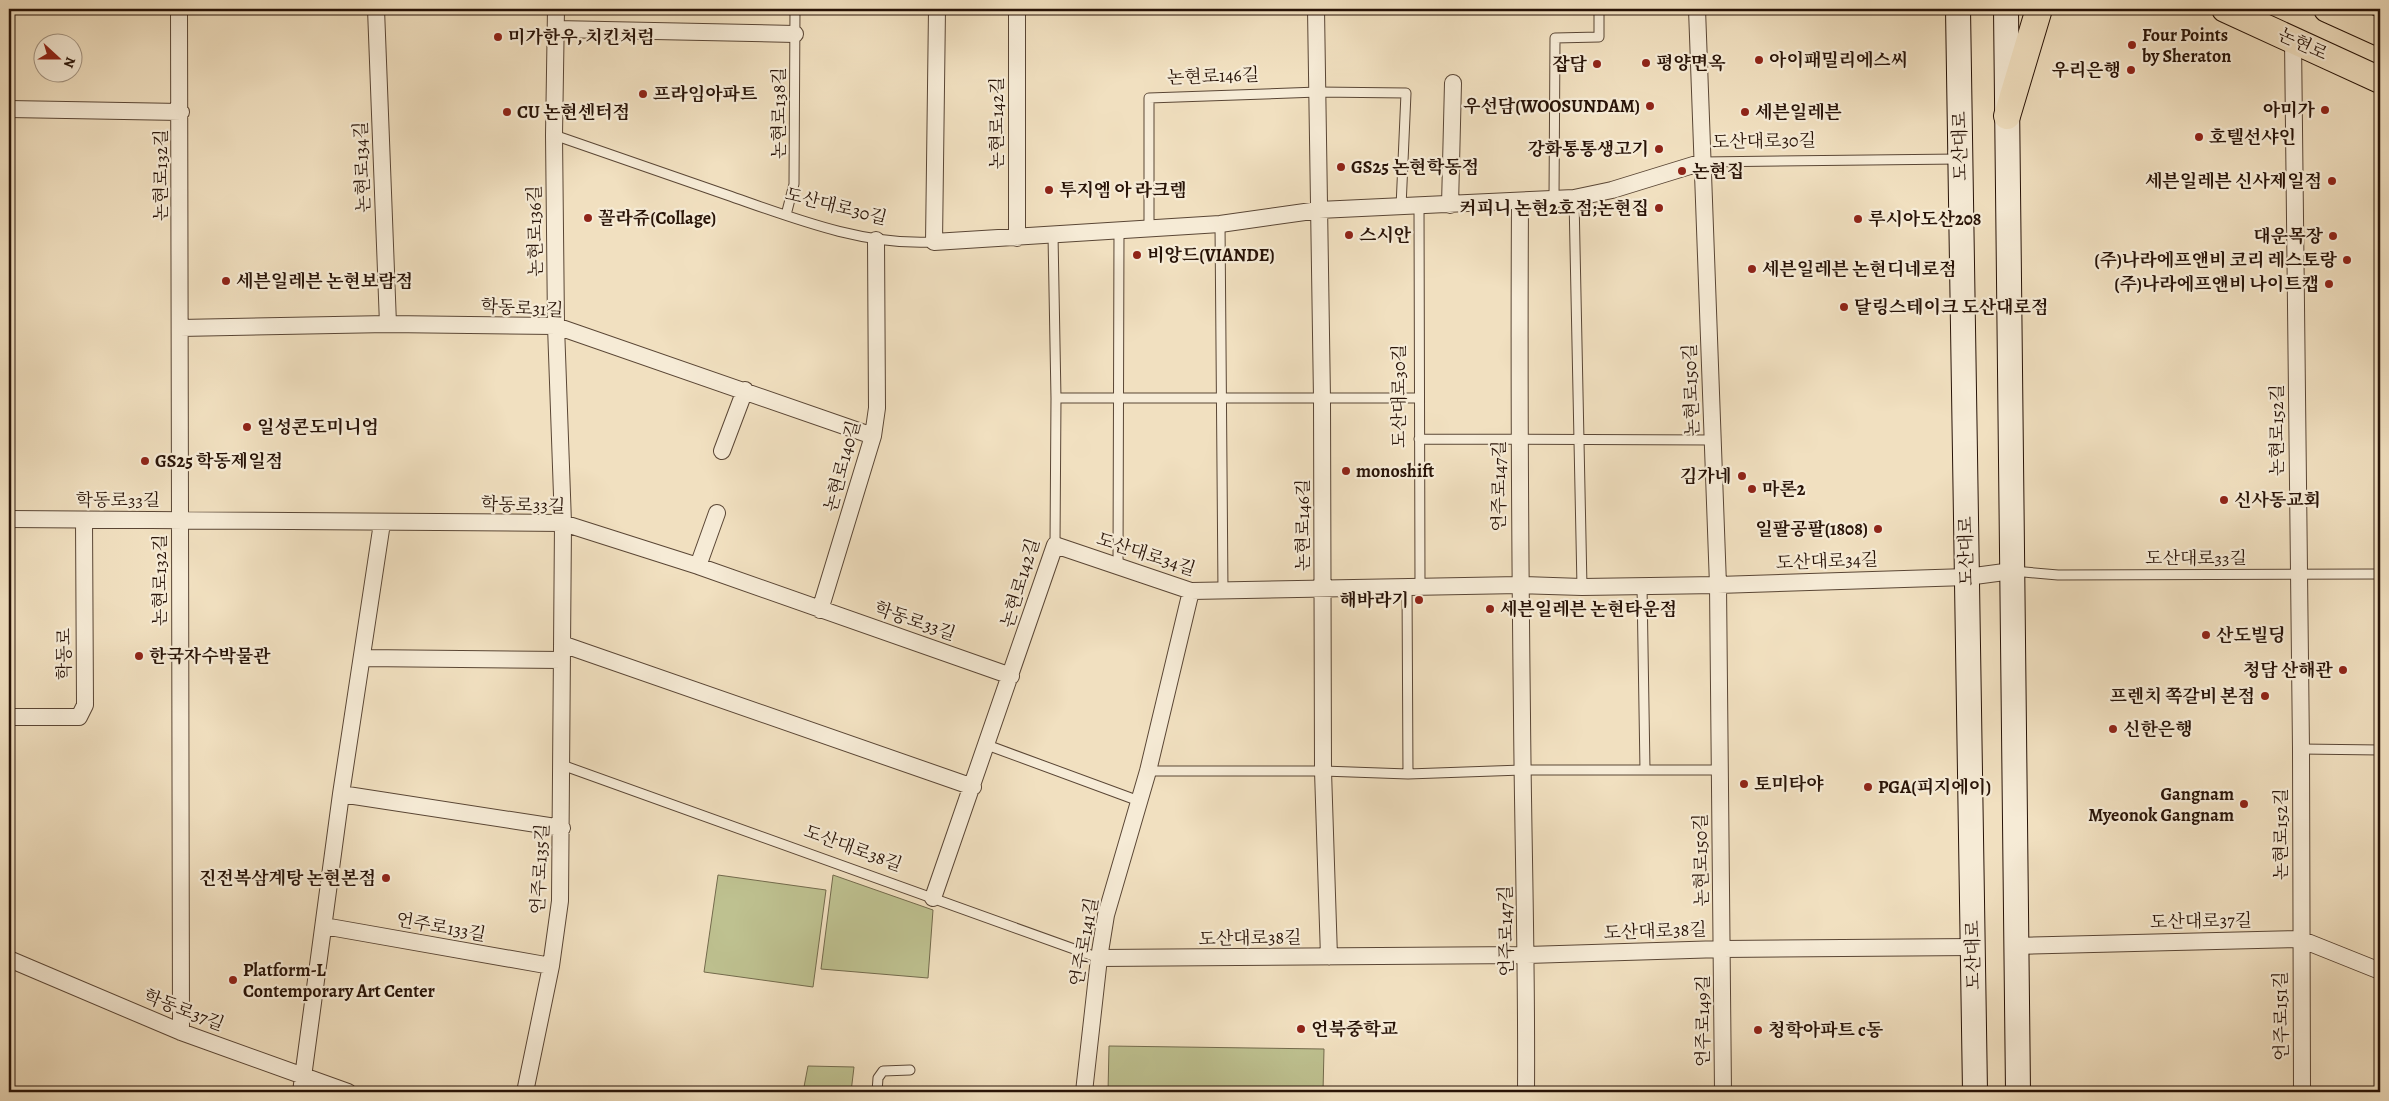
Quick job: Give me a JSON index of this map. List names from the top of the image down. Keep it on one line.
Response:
{"streets":{"main road":["논현로","도산대로"],"street":["논현로146길","논현로142길","도산대로30길","논현로134길","논현로132길","논현로136길","학동로31길","논현로150길","논현로152길","논현로140길","언주로147길","학동로33길","도산대로34길","학동로","도산대로38길","언주로135길","도산대로37길","언주로133길","언주로141길","학동로37길","언주로151길","언주로149길"],"lane":["논현로138길","도산대로33길"]},"crossings":[["논현로","논현로152길"],["논현로146길","도산대로30길"],["논현로146길","도산대로34길"],["논현로146길","도산대로38길"],["논현로138길","도산대로30길"],["논현로142길","도산대로30길"],["논현로142길","학동로33길"],["논현로142길","도산대로34길"],["논현로142길","도산대로38길"],["도산대로30길","도산대로"],["도산대로30길","논현로136길"],["도산대로30길","논현로150길"],["도산대로30길","논현로140길"],["도산대로30길","언주로147길"],["도산대로30길","도산대로34길"],["도산대로","도산대로34길"],["도산대로","도산대로38길"],["논현로134길","학동로31길"],["논현로132길","학동로31길"],["논현로132길","학동로33길"],["논현로132길","학동로37길"],["논현로136길","학동로31길"],["논현로136길","학동로33길"],["논현로136길","언주로135길"],["학동로31길","논현로140길"],["논현로150길","도산대로34길"],["논현로150길","도산대로38길"],["논현로150길","언주로149길"],["논현로152길","도산대로33길"],["논현로152길","도산대로37길"],["논현로152길","언주로151길"],["논현로140길","학동로33길"],["언주로147길","도산대로34길"],["언주로147길","도산대로38길"],["학동로33길","학동로"],["학동로33길","언주로135길"],["도산대로34길","도산대로33길"],["도산대로34길","언주로141길"],["도산대로38길","언주로135길"],["도산대로38길","언주로141길"],["도산대로38길","언주로149길"],["언주로135길","언주로133길"],["도산대로37길","언주로151길"]],"places":["미가한우, 치킨처럼","Four Points by Sheraton","아이패밀리에스씨","평양면옥","잡담","우리은행","프라임아파트","우선담(WOOSUNDAM)","아미가","CU 논현센터점","세븐일레븐","호텔선샤인","강화통통생고기","GS25 논현학동점","논현집","세븐일레븐 신사제일점","투지엠 아 라크렘","커피니 논현2호점;논현집","꼴라쥬(Collage)","루시아도산208","스시안","대운목장","비앙드(VIANDE)","(주)나라에프앤비 코리 레스토랑","세븐일레븐 논현디네로점","세븐일레븐 논현보람점","(주)나라에프앤비 나이트캡","달링스테이크 도산대로점","일성콘도미니엄","GS25 학동제일점","monoshift","김가네","마론2","신사동교회","일팔공팔(1808)","해바라기","세븐일레븐 논현타운점","산도빌딩","한국자수박물관","청담 산해관","프렌치 쪽갈비 본점","신한은행","토미타야","PGA(피지에이)","Gangnam Myeonok Gangnam","진전복삼계탕 논현본점","Platform-L Contemporary Art Center","언북중학교","청학아파트 c동"],"north":"right"}
